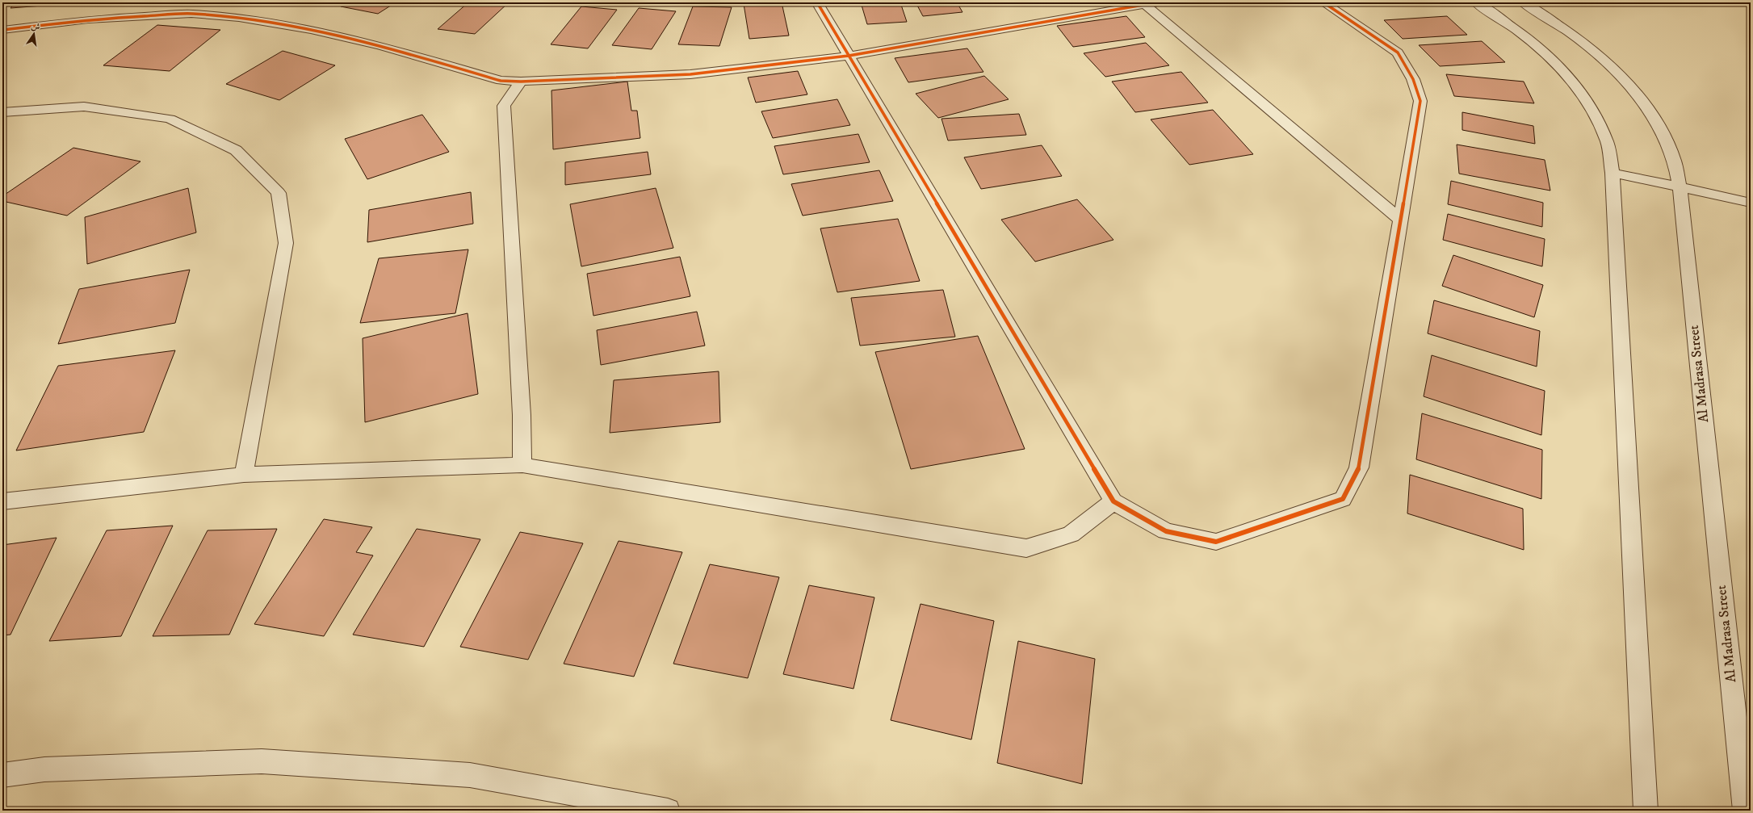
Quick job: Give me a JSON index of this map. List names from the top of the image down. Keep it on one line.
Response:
{"streets":{"street":["Al Madrasa Street"]},"north":"top"}
